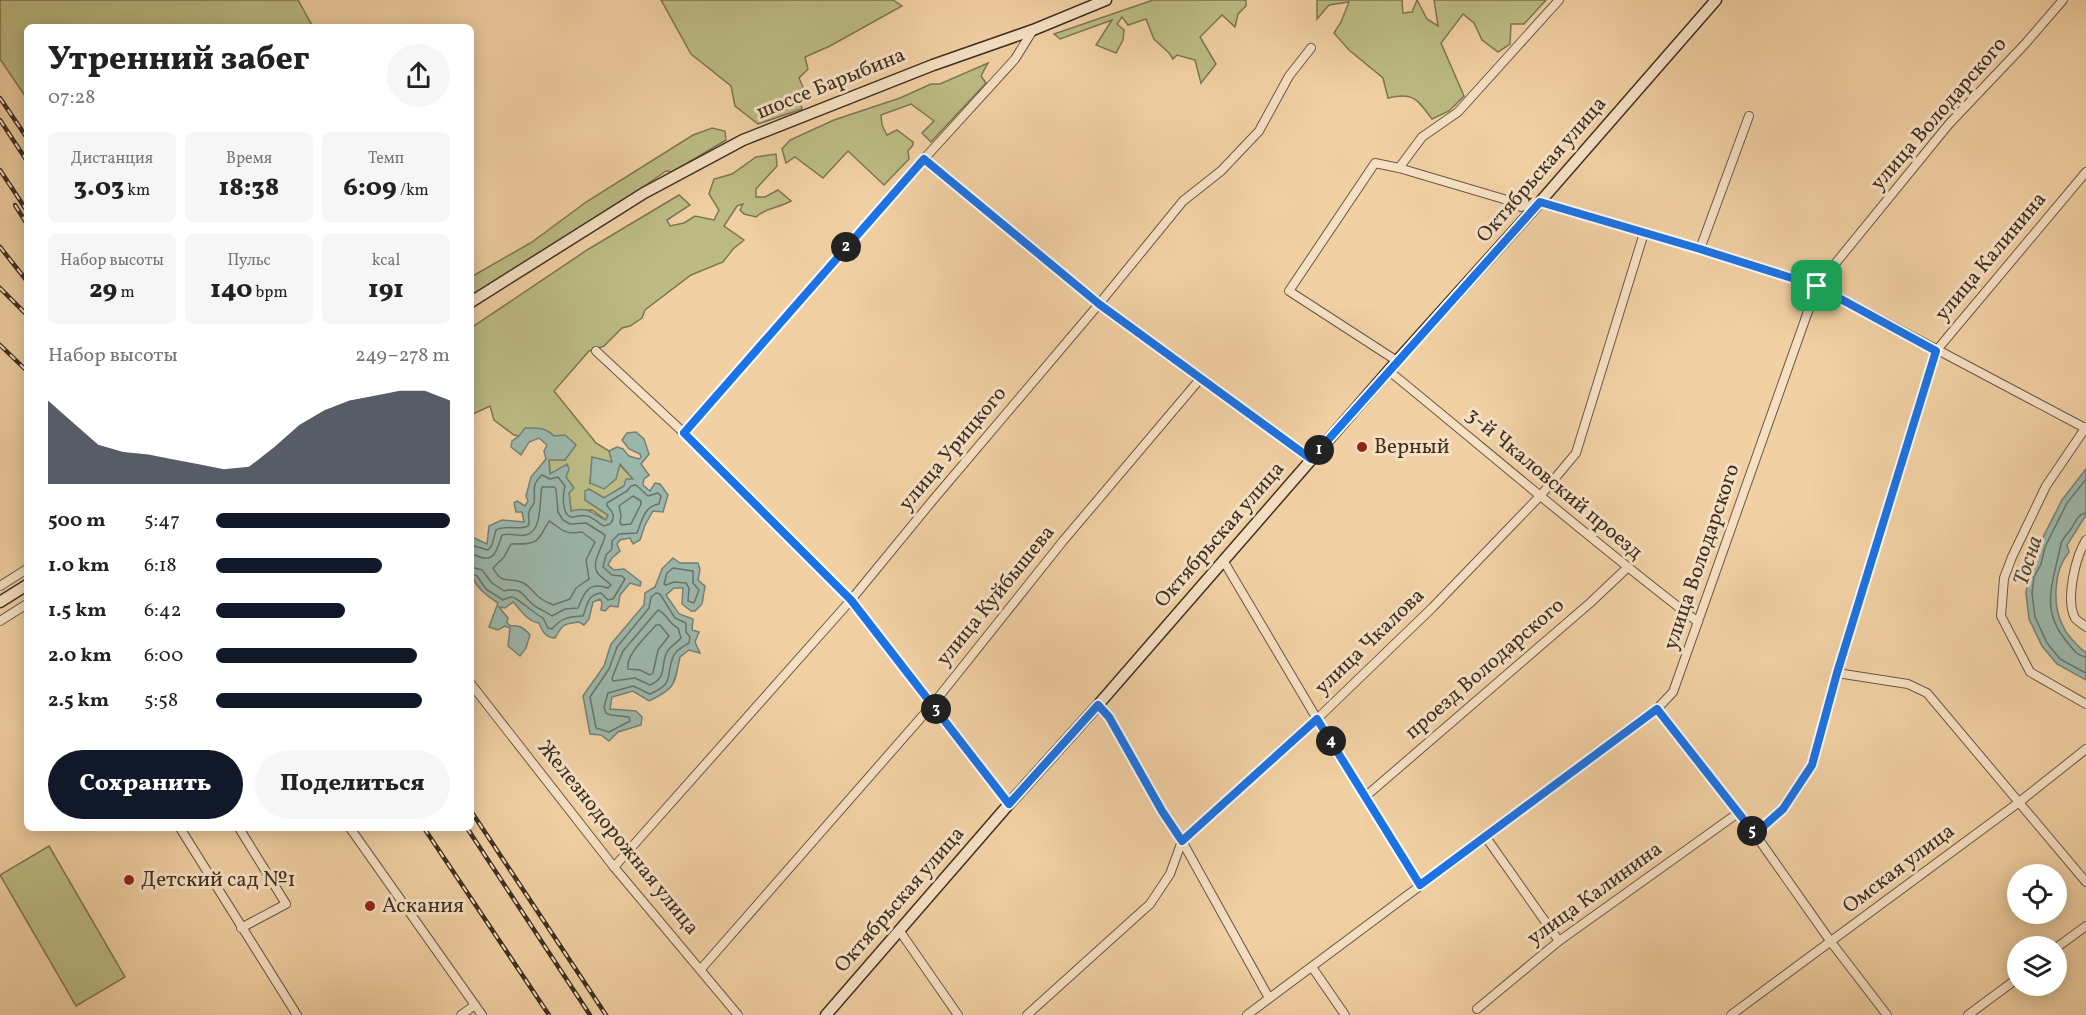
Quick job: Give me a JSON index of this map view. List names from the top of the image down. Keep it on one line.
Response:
{"streets":{"street":["шоссе Барыбина","улица Володарского","Октябрьская улица","улица Калинина","улица Урицкого","3-й Чкаловский проезд","улица Куйбышева","улица Чкалова","проезд Володарского","Железнодорожная улица","Омская улица"]},"crossings":[["улица Володарского","3-й Чкаловский проезд"],["Октябрьская улица","3-й Чкаловский проезд"],["улица Урицкого","Железнодорожная улица"],["3-й Чкаловский проезд","улица Чкалова"],["3-й Чкаловский проезд","проезд Володарского"],["улица Куйбышева","Железнодорожная улица"]],"water":["Тосна"],"places":["Верный","Детский сад №1","Аскания"],"page":{"heading":["Утренний забег","07:28"],"stats":[["Дистанция","3.03 km"],["Время","18:38"],["Темп","6:09 /km"],["Набор высоты","29 m"],["Пульс","140 bpm"],["kcal","191"]],"pins":["2","1","3","4","5"],"chart":["Набор высоты","249–278 m"],"list":[{"name":"500 m","note":"5:47"},{"name":"1.0 km","note":"6:18"},{"name":"1.5 km","note":"6:42"},{"name":"2.0 km","note":"6:00"},{"name":"2.5 km","note":"5:58"}],"buttons":["Сохранить","Поделиться"]}}
